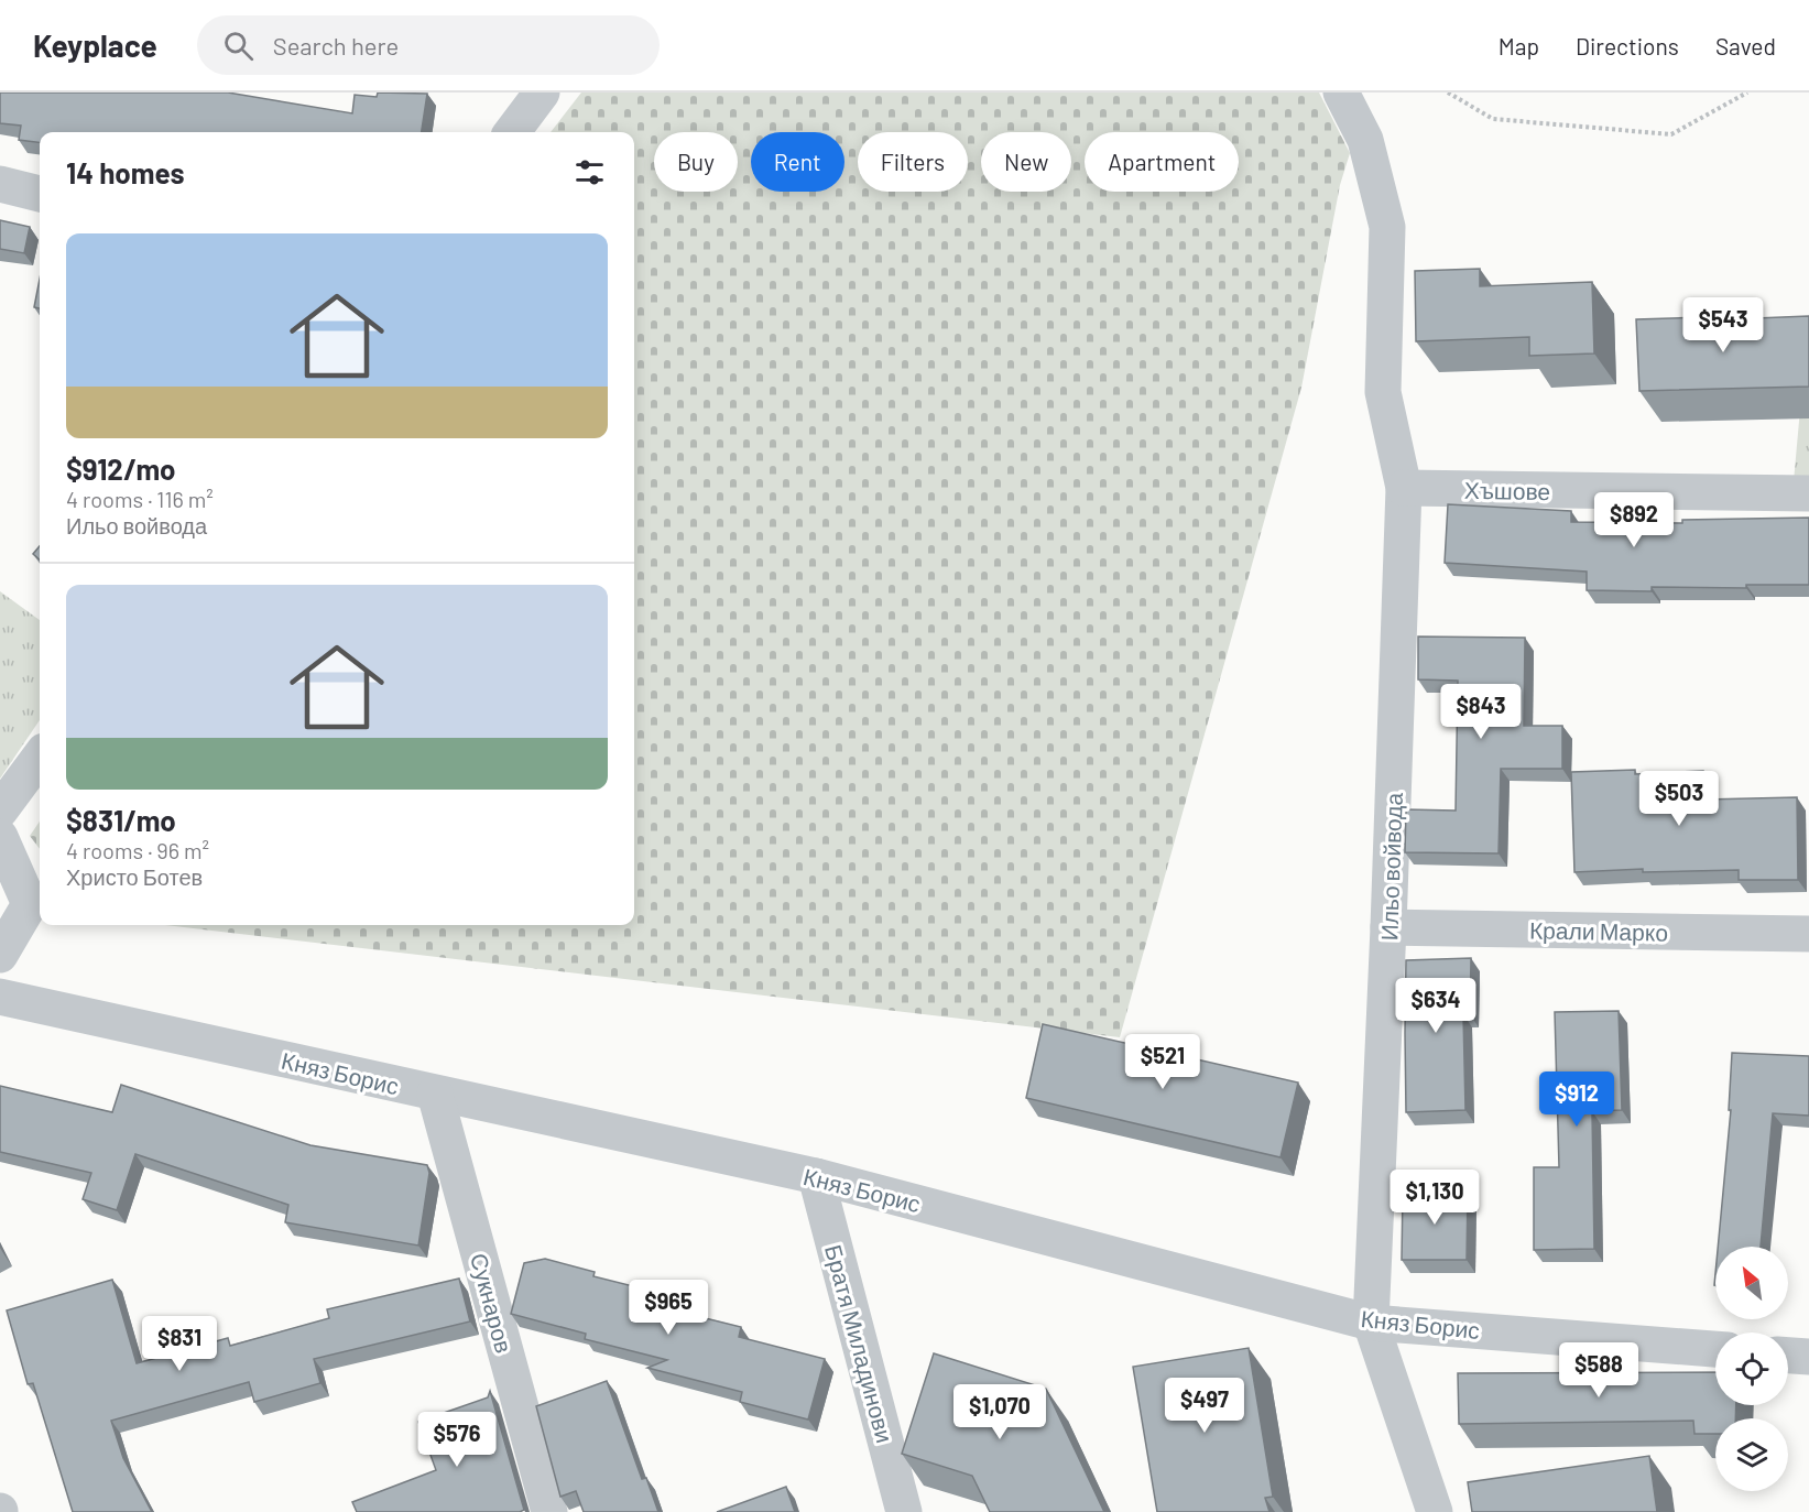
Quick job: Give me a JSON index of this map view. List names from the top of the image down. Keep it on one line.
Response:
{"streets":{"street":["Хъшове","Ильо войвода","Крали Марко","Княз Борис","Сукнаров","Братя Миладинови"]},"crossings":[["Хъшове","Ильо войвода"],["Ильо войвода","Крали Марко"],["Ильо войвода","Княз Борис"],["Княз Борис","Сукнаров"],["Княз Борис","Братя Миладинови"]],"north":"top left","page":{"header":"Keyplace","search":"Search here","nav":["Map","Directions","Saved"],"chip":["Buy","Rent","Filters","New","Apartment"],"heading":"14 homes","list":[{"name":"$912/mo","note":"4 rooms · 116 m² · Ильо войвода"},{"name":"$831/mo","note":"4 rooms · 96 m² · Христо Ботев"}],"price":["$543","$892","$843","$503","$634","$521","$912","$1,130","$965","$831","$588","$497","$1,070","$576"]}}
